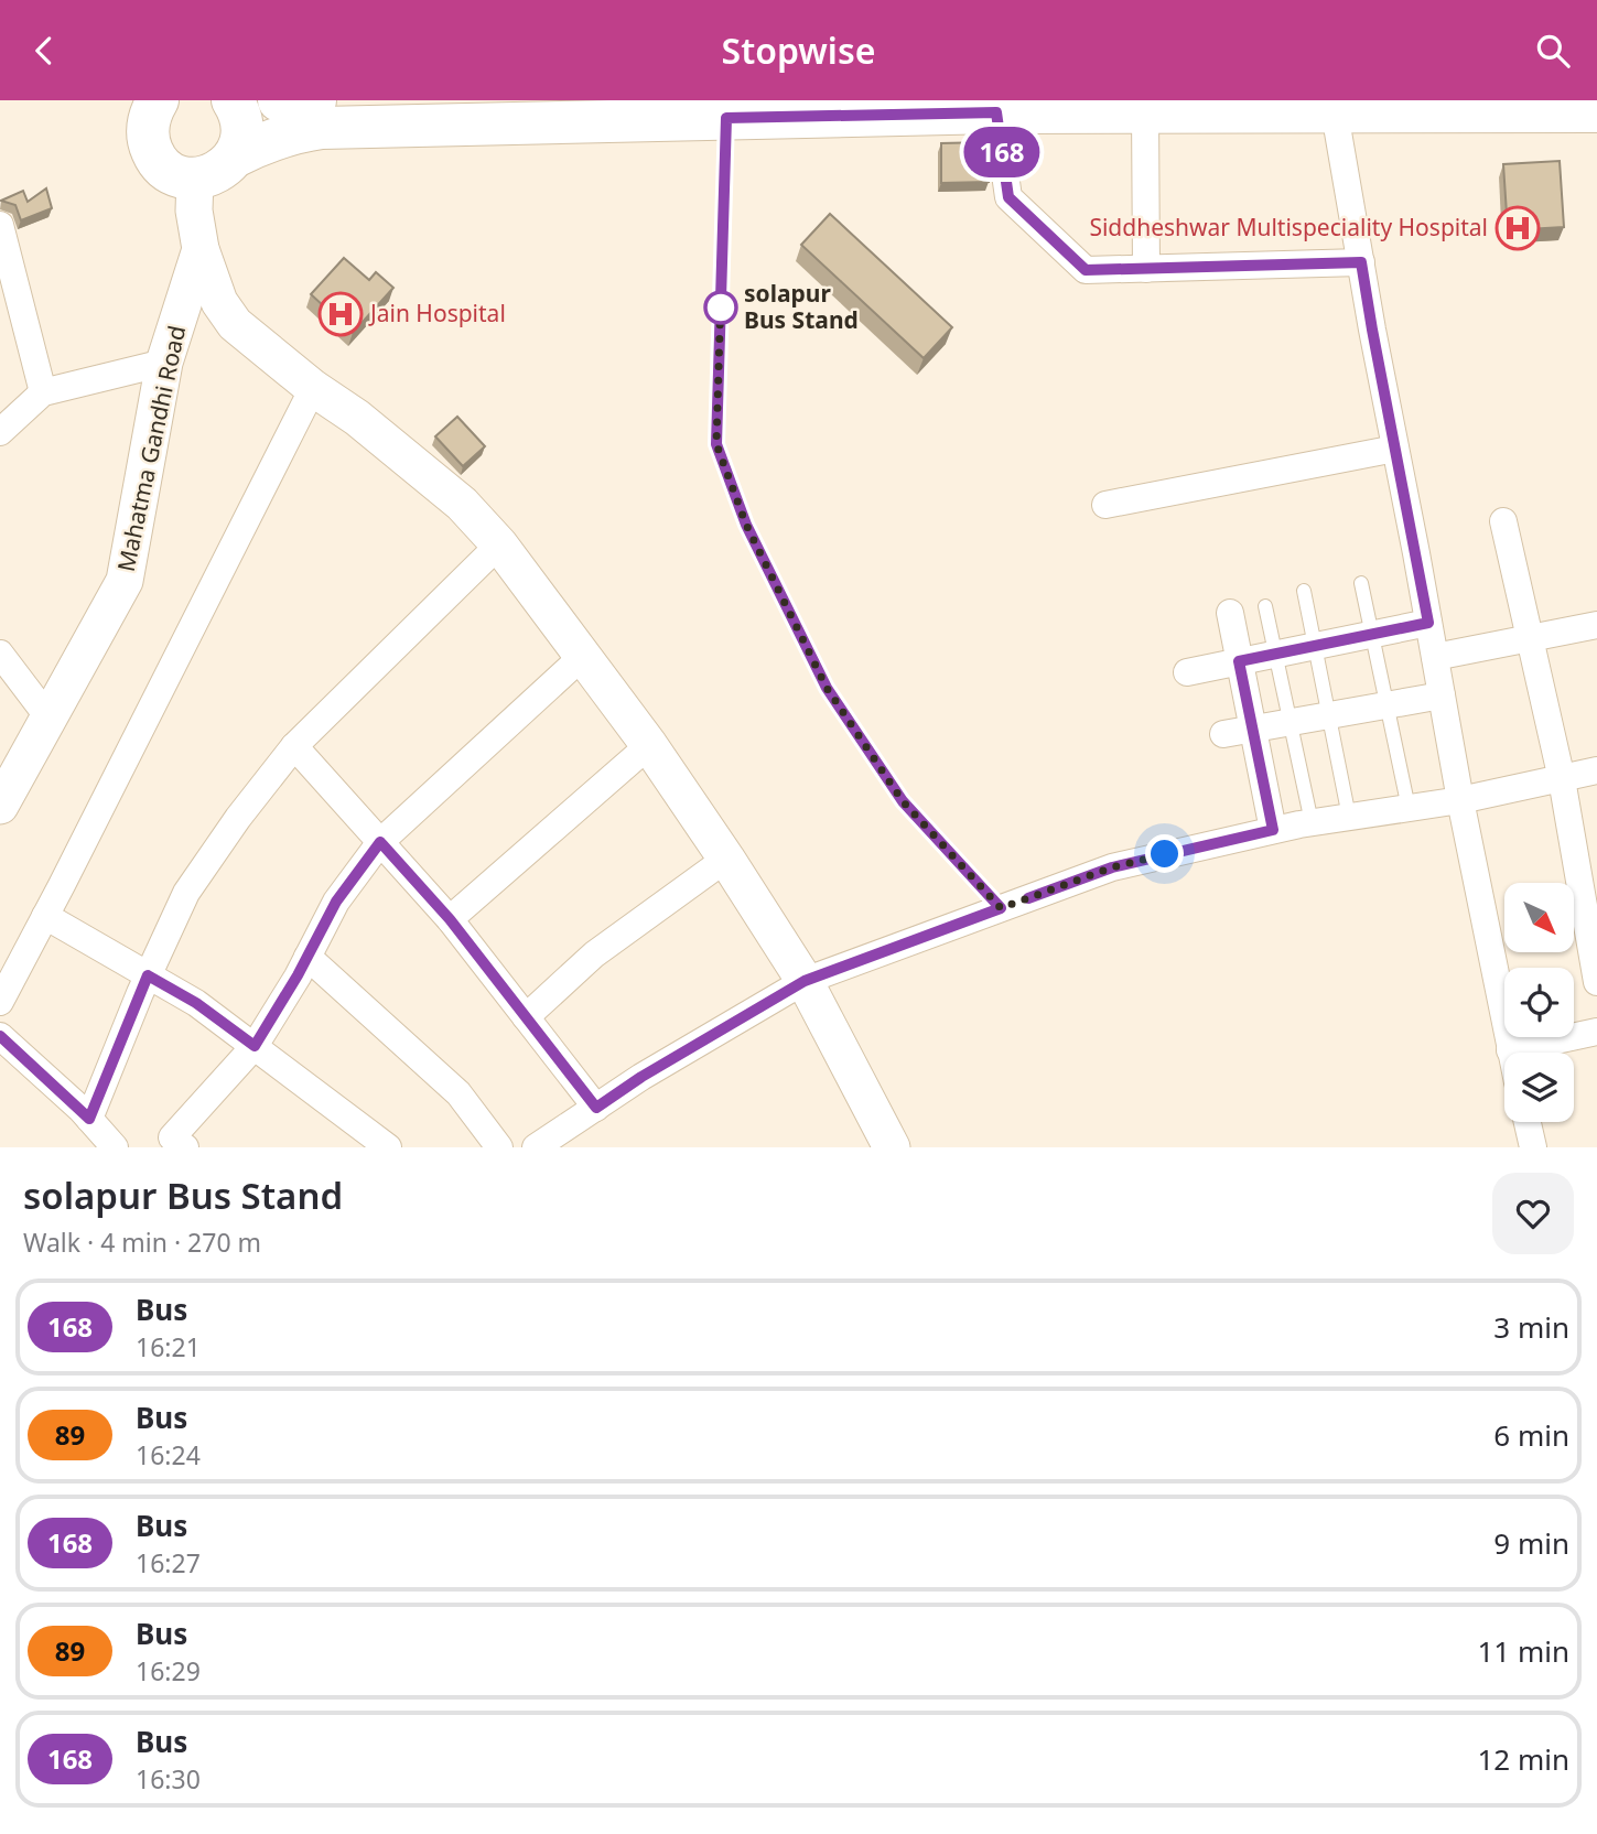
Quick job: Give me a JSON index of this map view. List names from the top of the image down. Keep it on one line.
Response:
{"streets":{"main road":["Mahatma Gandhi Road"]},"places":{"hospital":["Siddheshwar Multispeciality Hospital","Jain Hospital"],"other":["solapur Bus Stand"]},"lines":["bus line 168"],"north":"bottom right","page":{"header":"Stopwise","on_map":"168","heading":["solapur Bus Stand","Walk · 4 min · 270 m"],"list":[{"mark":"168","name":"Bus","note":"16:21","value":"3 min"},{"mark":"89","name":"Bus","note":"16:24","value":"6 min"},{"mark":"168","name":"Bus","note":"16:27","value":"9 min"},{"mark":"89","name":"Bus","note":"16:29","value":"11 min"},{"mark":"168","name":"Bus","note":"16:30","value":"12 min"}]}}
